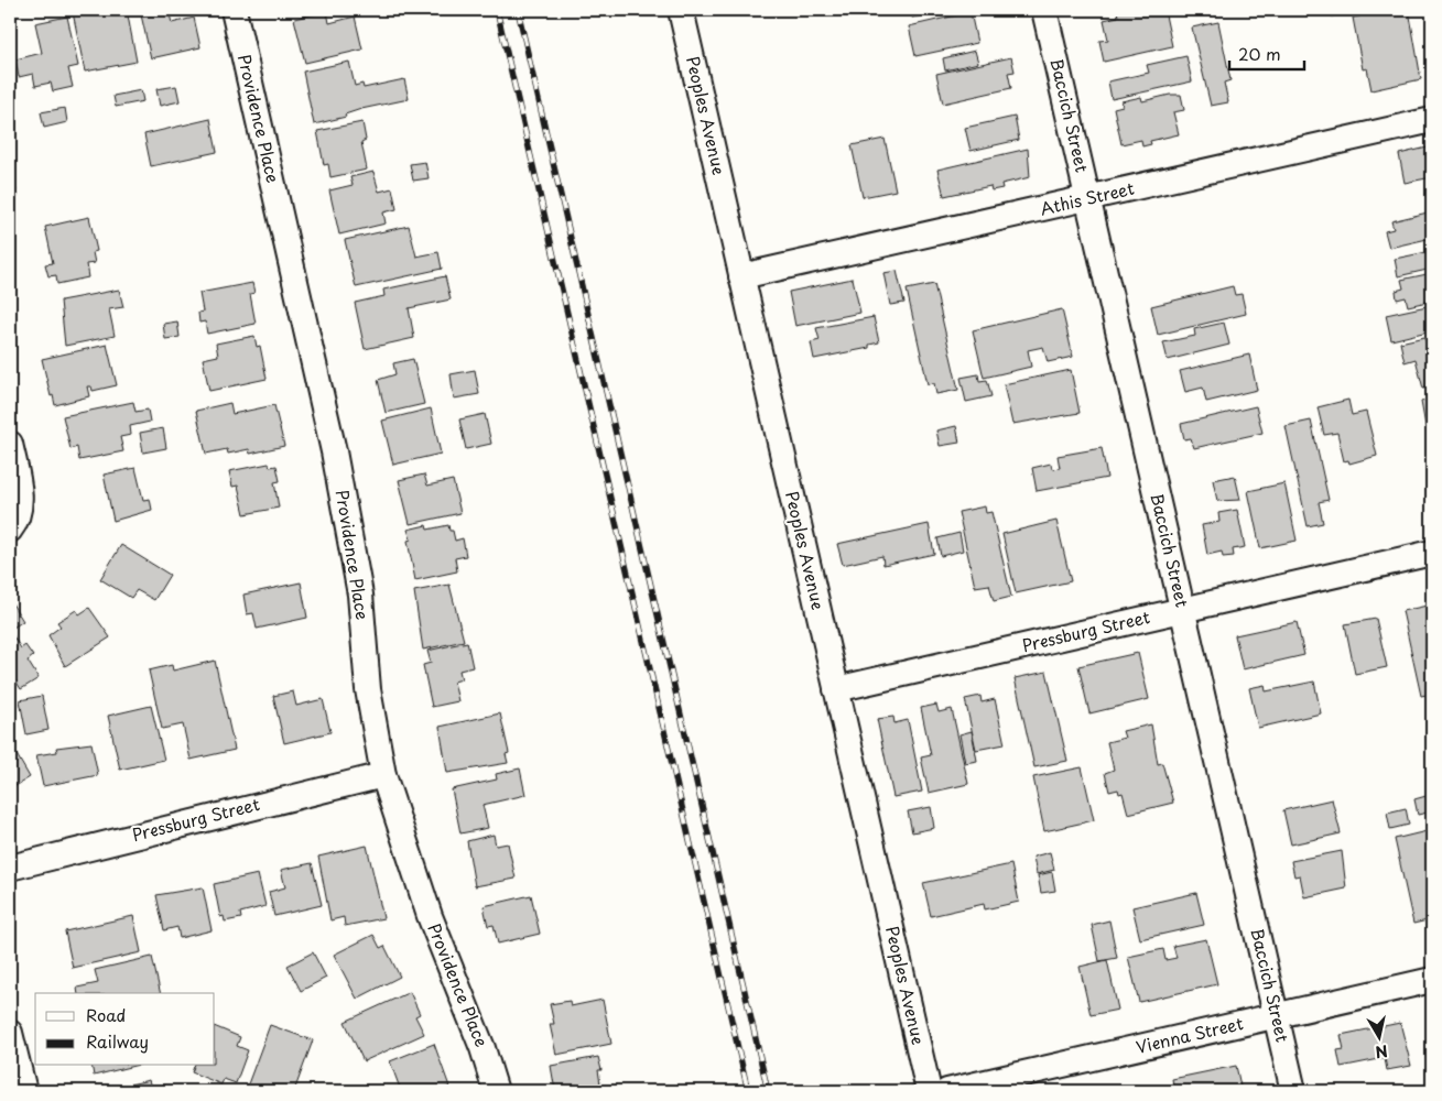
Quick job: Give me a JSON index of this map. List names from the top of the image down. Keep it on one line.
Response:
{"streets":{"street":["Peoples Avenue","Baccich Street","Providence Place","Athis Street","Pressburg Street","Vienna Street"]},"crossings":[["Peoples Avenue","Athis Street"],["Peoples Avenue","Pressburg Street"],["Baccich Street","Athis Street"],["Baccich Street","Pressburg Street"],["Baccich Street","Vienna Street"],["Providence Place","Pressburg Street"]],"legend":["Road","Railway"],"scale_bar":"20 m","north":"bottom"}
